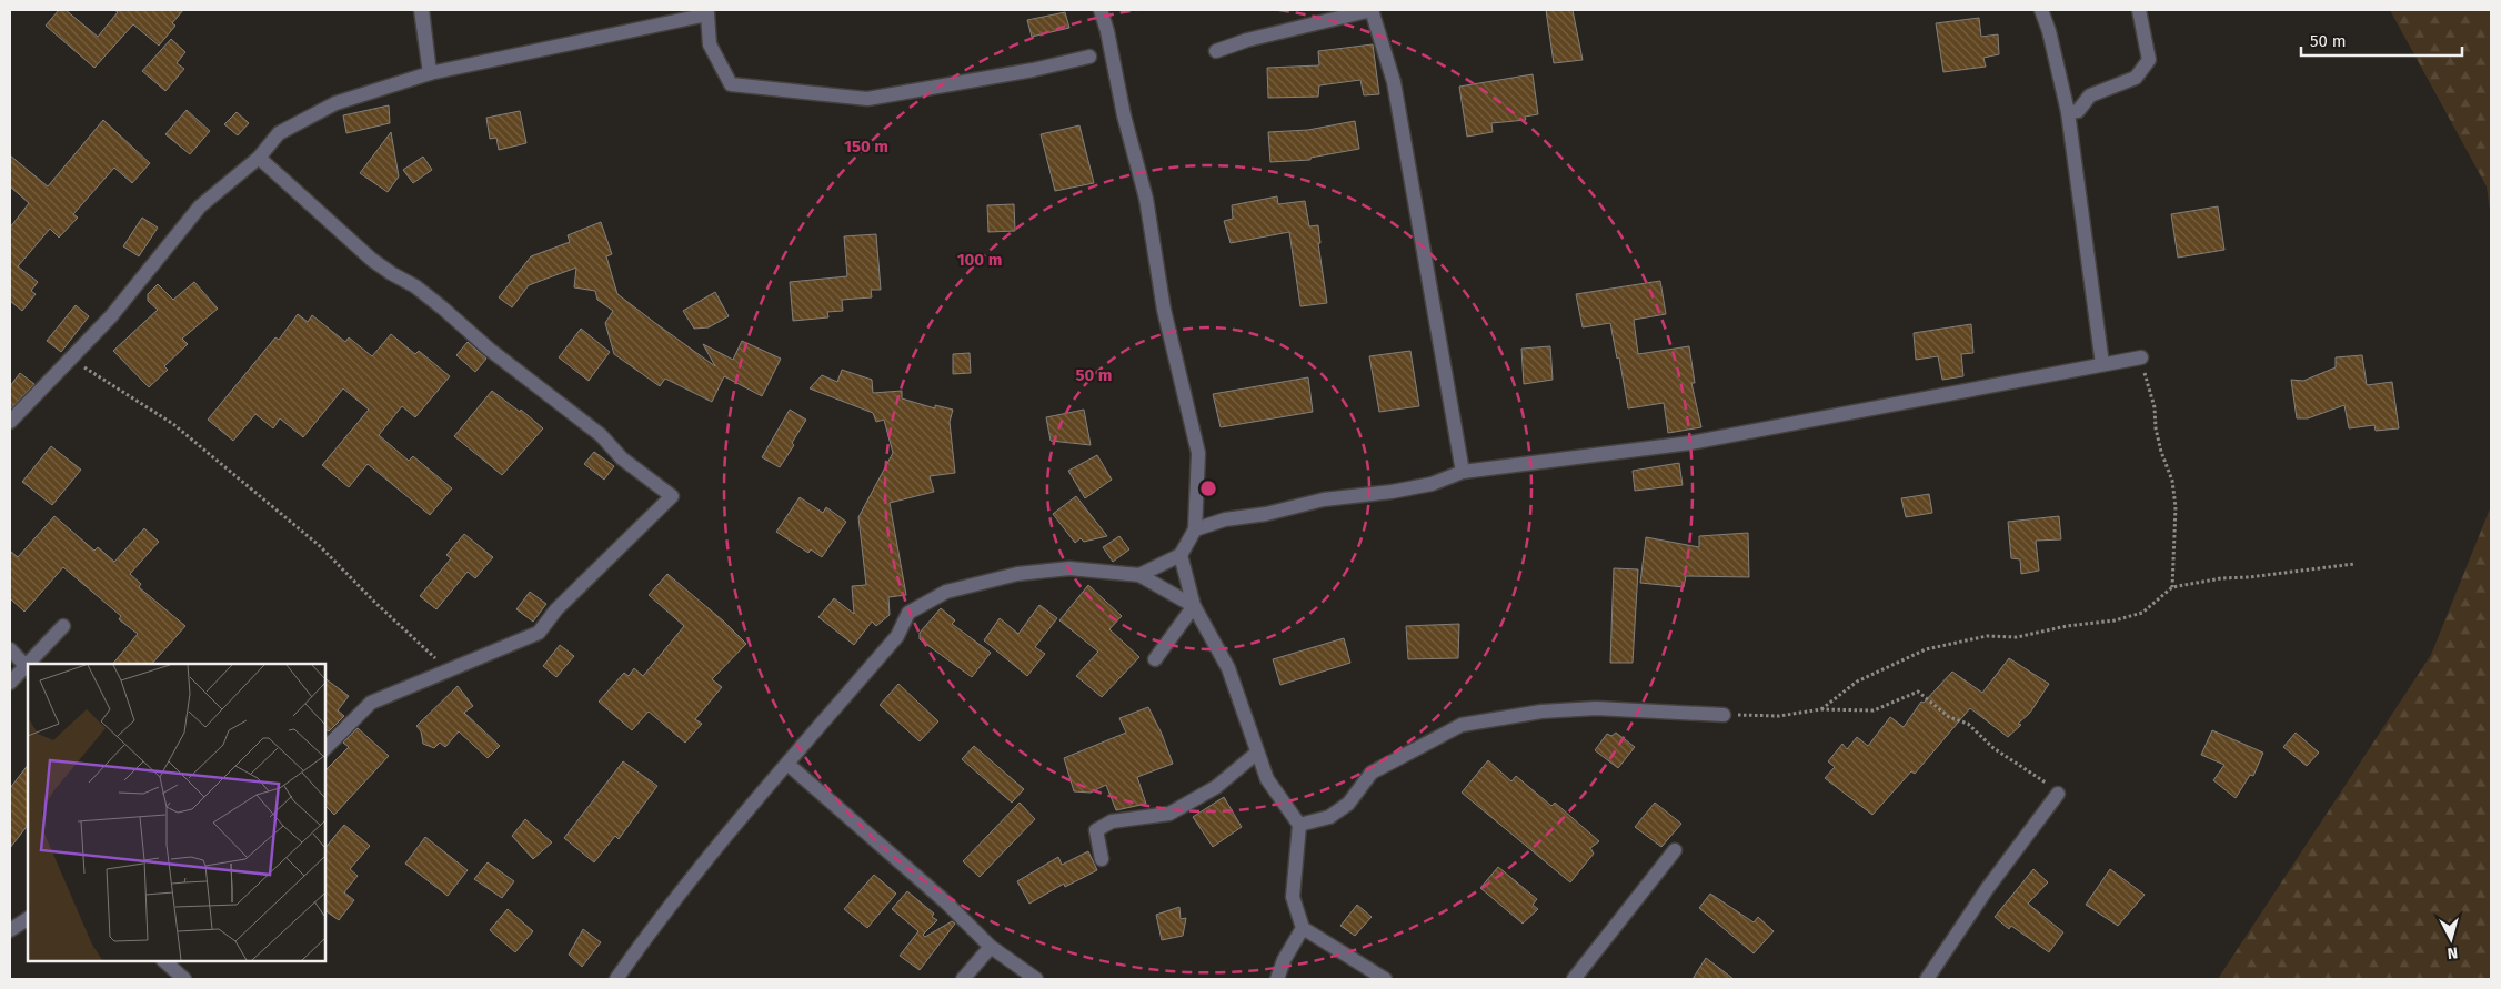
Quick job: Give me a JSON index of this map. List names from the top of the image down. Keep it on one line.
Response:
{"scale_bar":"50 m","north":"bottom","rings":["150 m","100 m","50 m"]}
